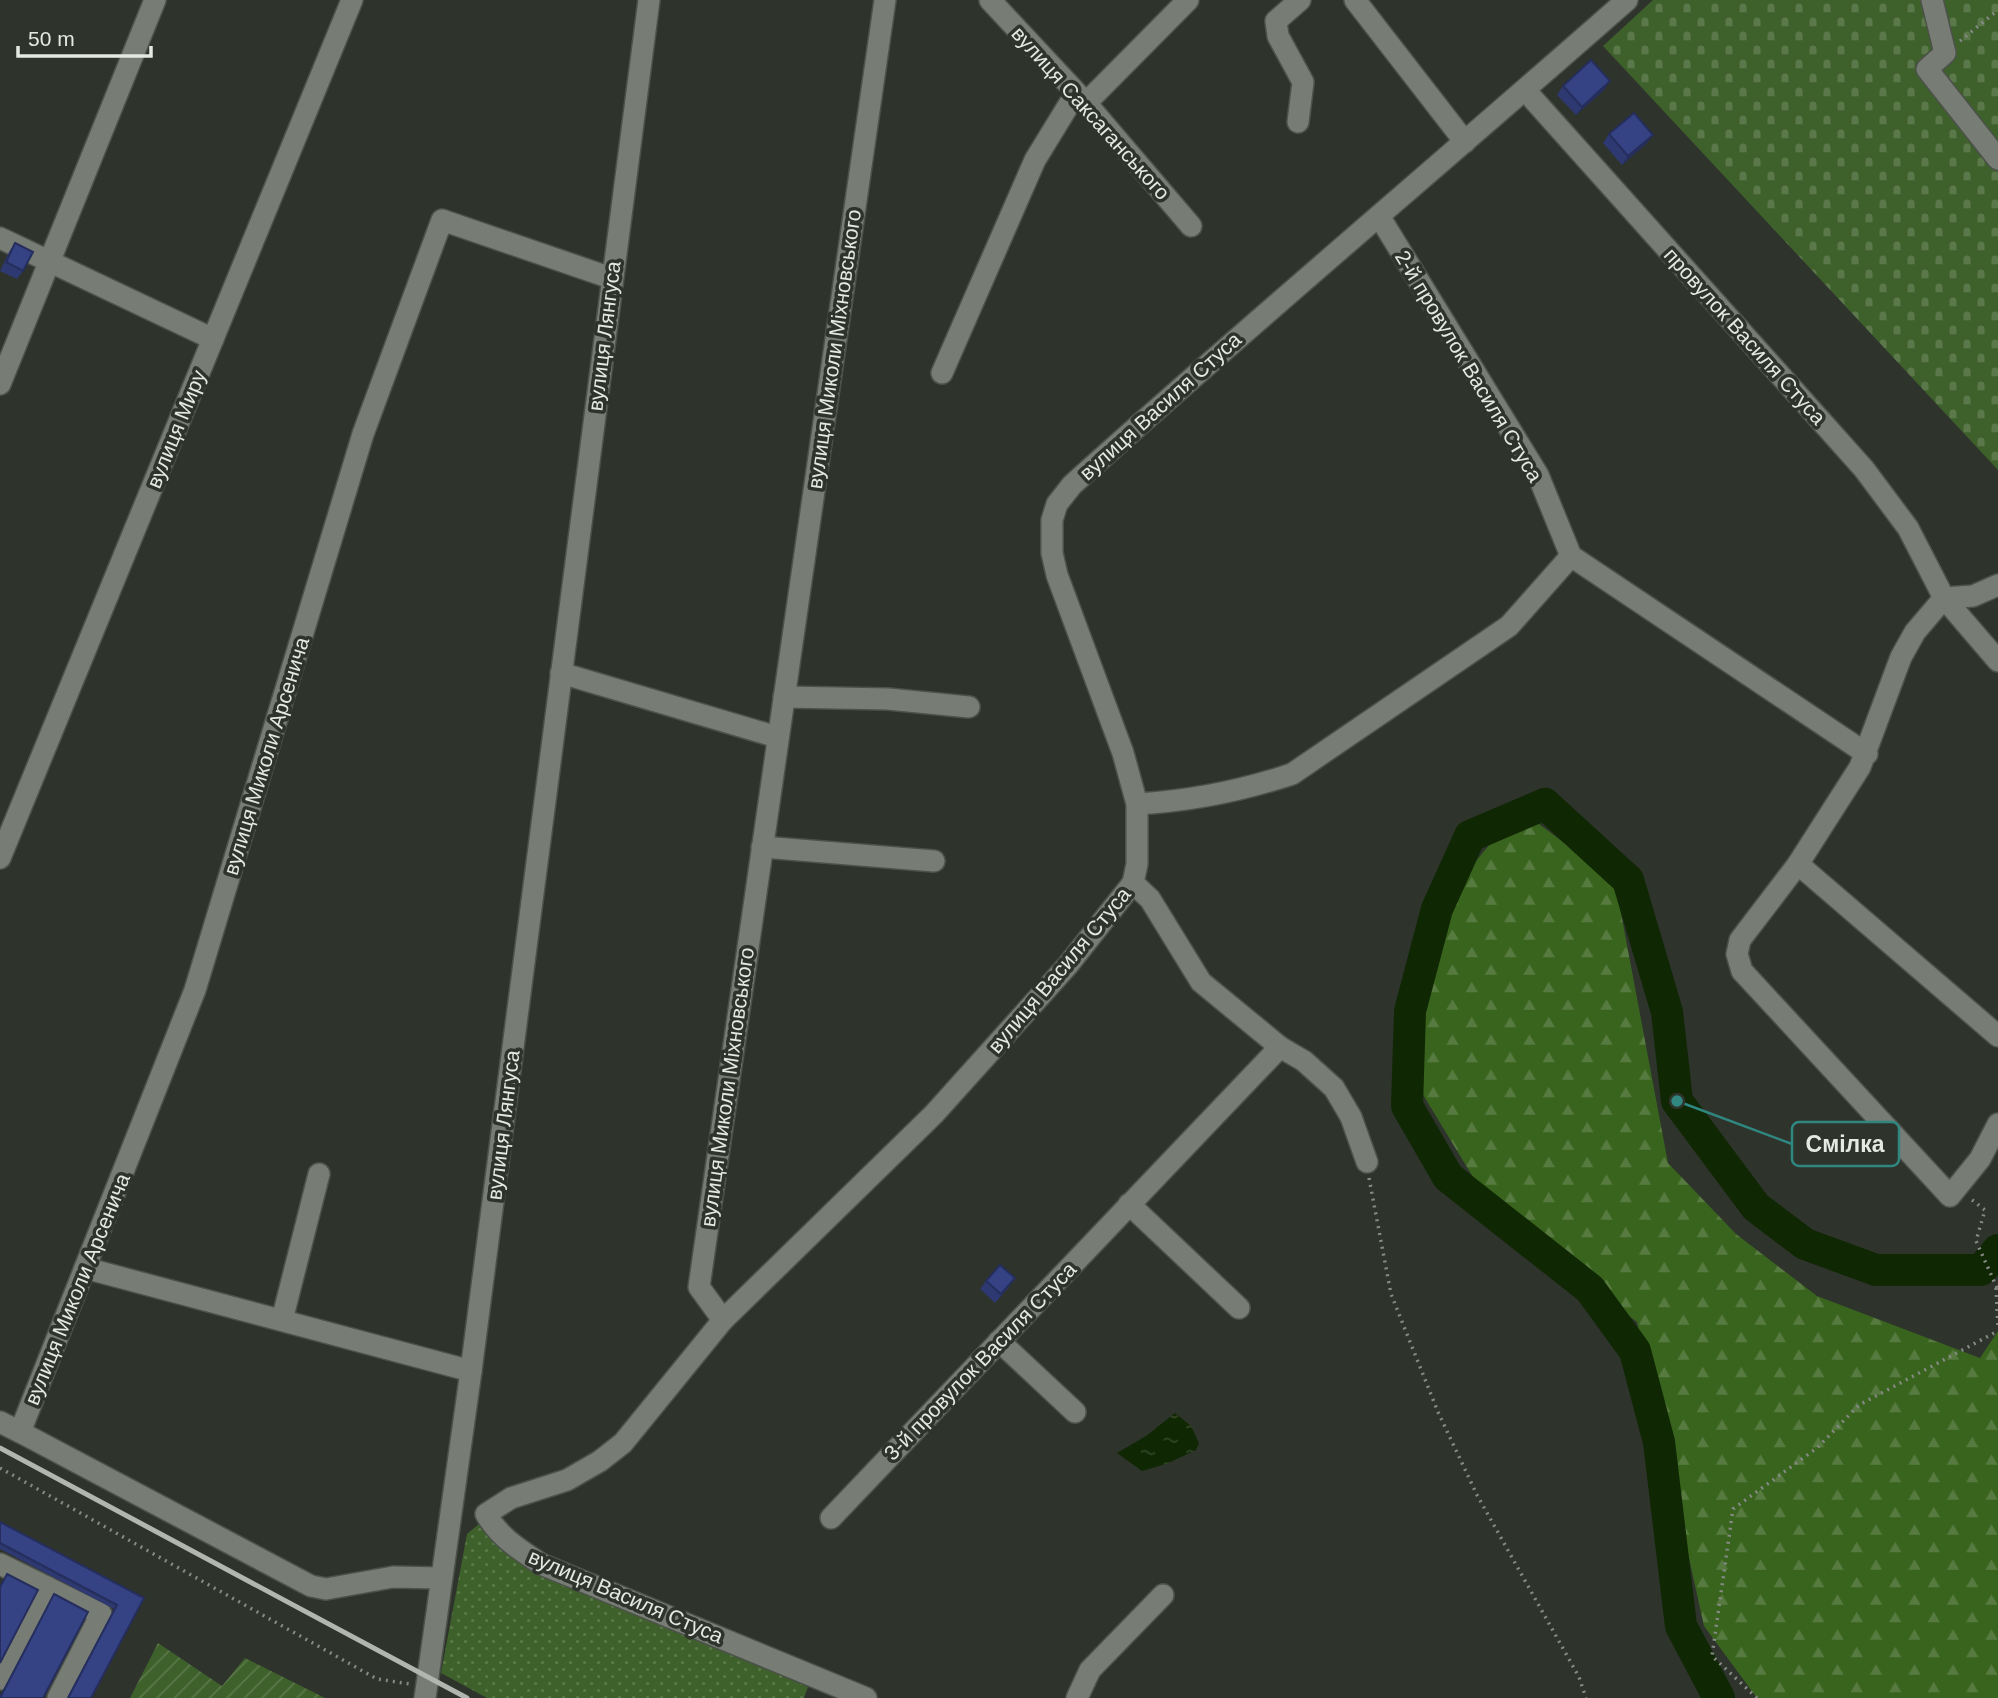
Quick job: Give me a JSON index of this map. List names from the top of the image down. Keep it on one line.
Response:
{"streets":{"street":["вулиця Саксаганського","вулиця Лянгуса","провулок Василя Стуса","вулиця Миколи Міхновського","2-й провулок Василя Стуса","вулиця Василя Стуса","вулиця Миру","вулиця Миколи Арсенича","3-й провулок Василя Стуса"]},"crossings":[["вулиця Лянгуса","вулиця Миколи Арсенича"],["провулок Василя Стуса","вулиця Василя Стуса"],["вулиця Миколи Міхновського","вулиця Василя Стуса"],["2-й провулок Василя Стуса","вулиця Василя Стуса"]],"places":["Смілка"],"scale_bar":"50 m"}
